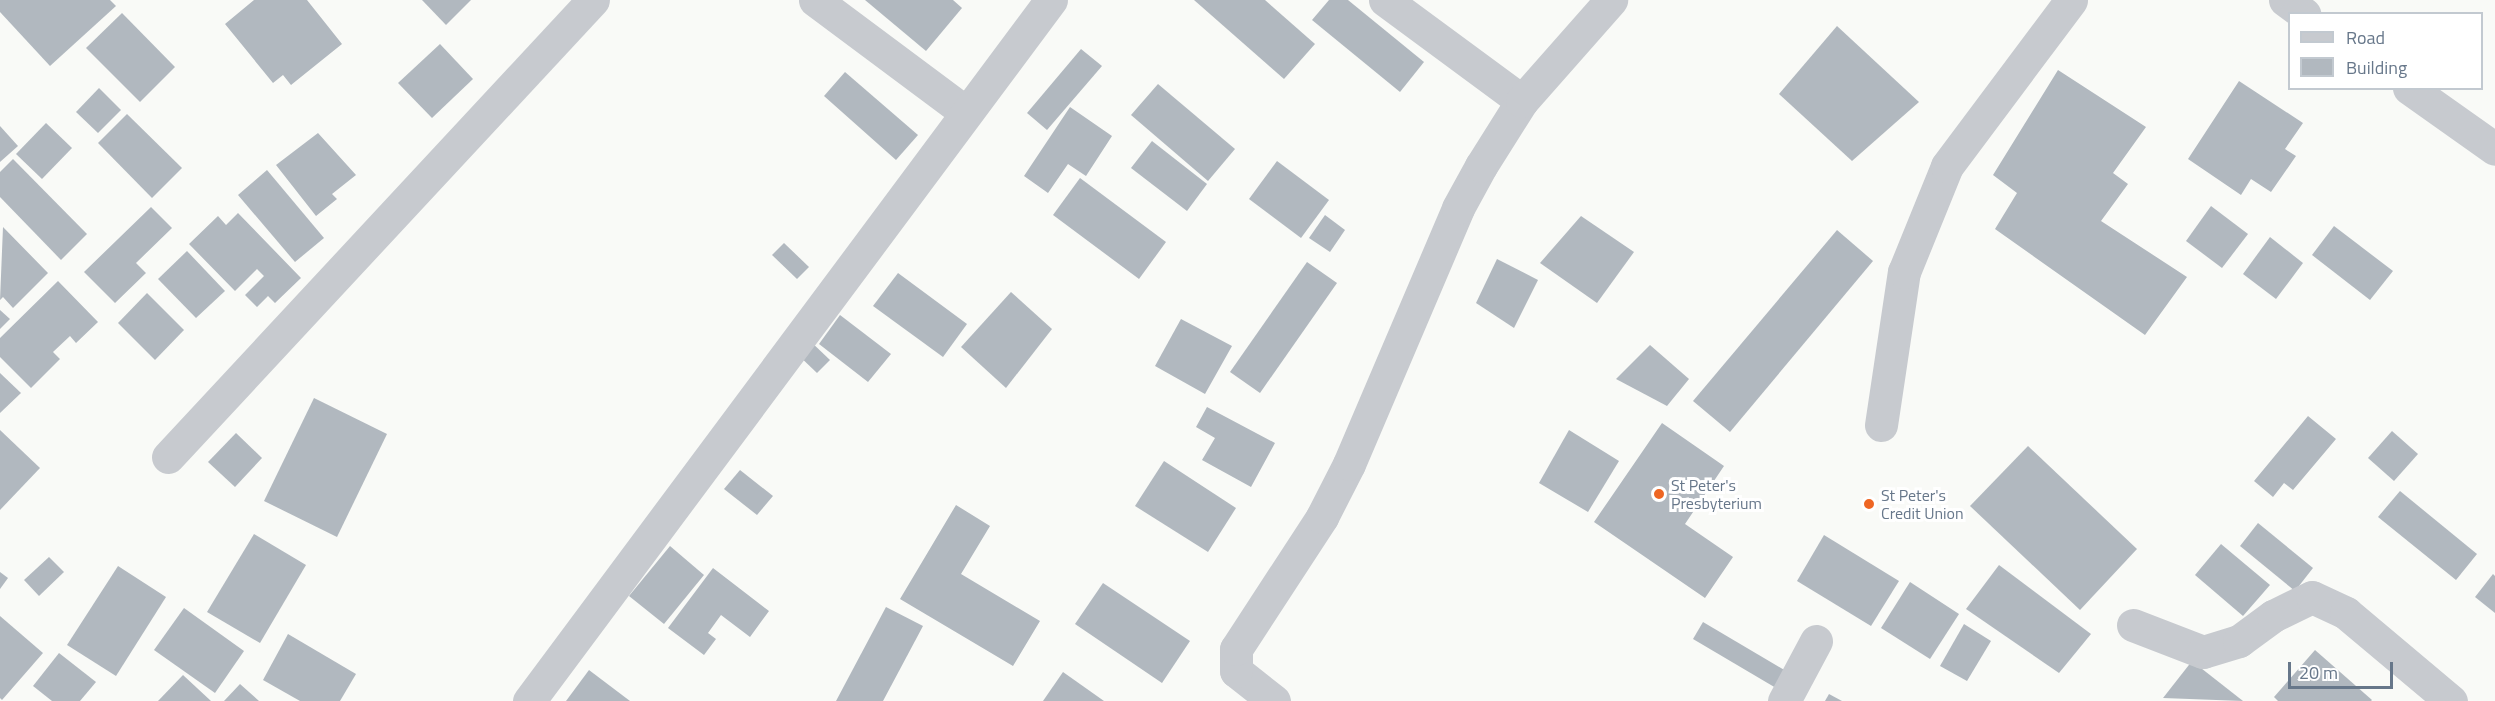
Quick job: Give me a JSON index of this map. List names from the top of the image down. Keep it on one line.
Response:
{"places":["St Peter's Presbyterium","St Peter's Credit Union"],"legend":["Road","Building"],"scale_bar":"20 m"}
